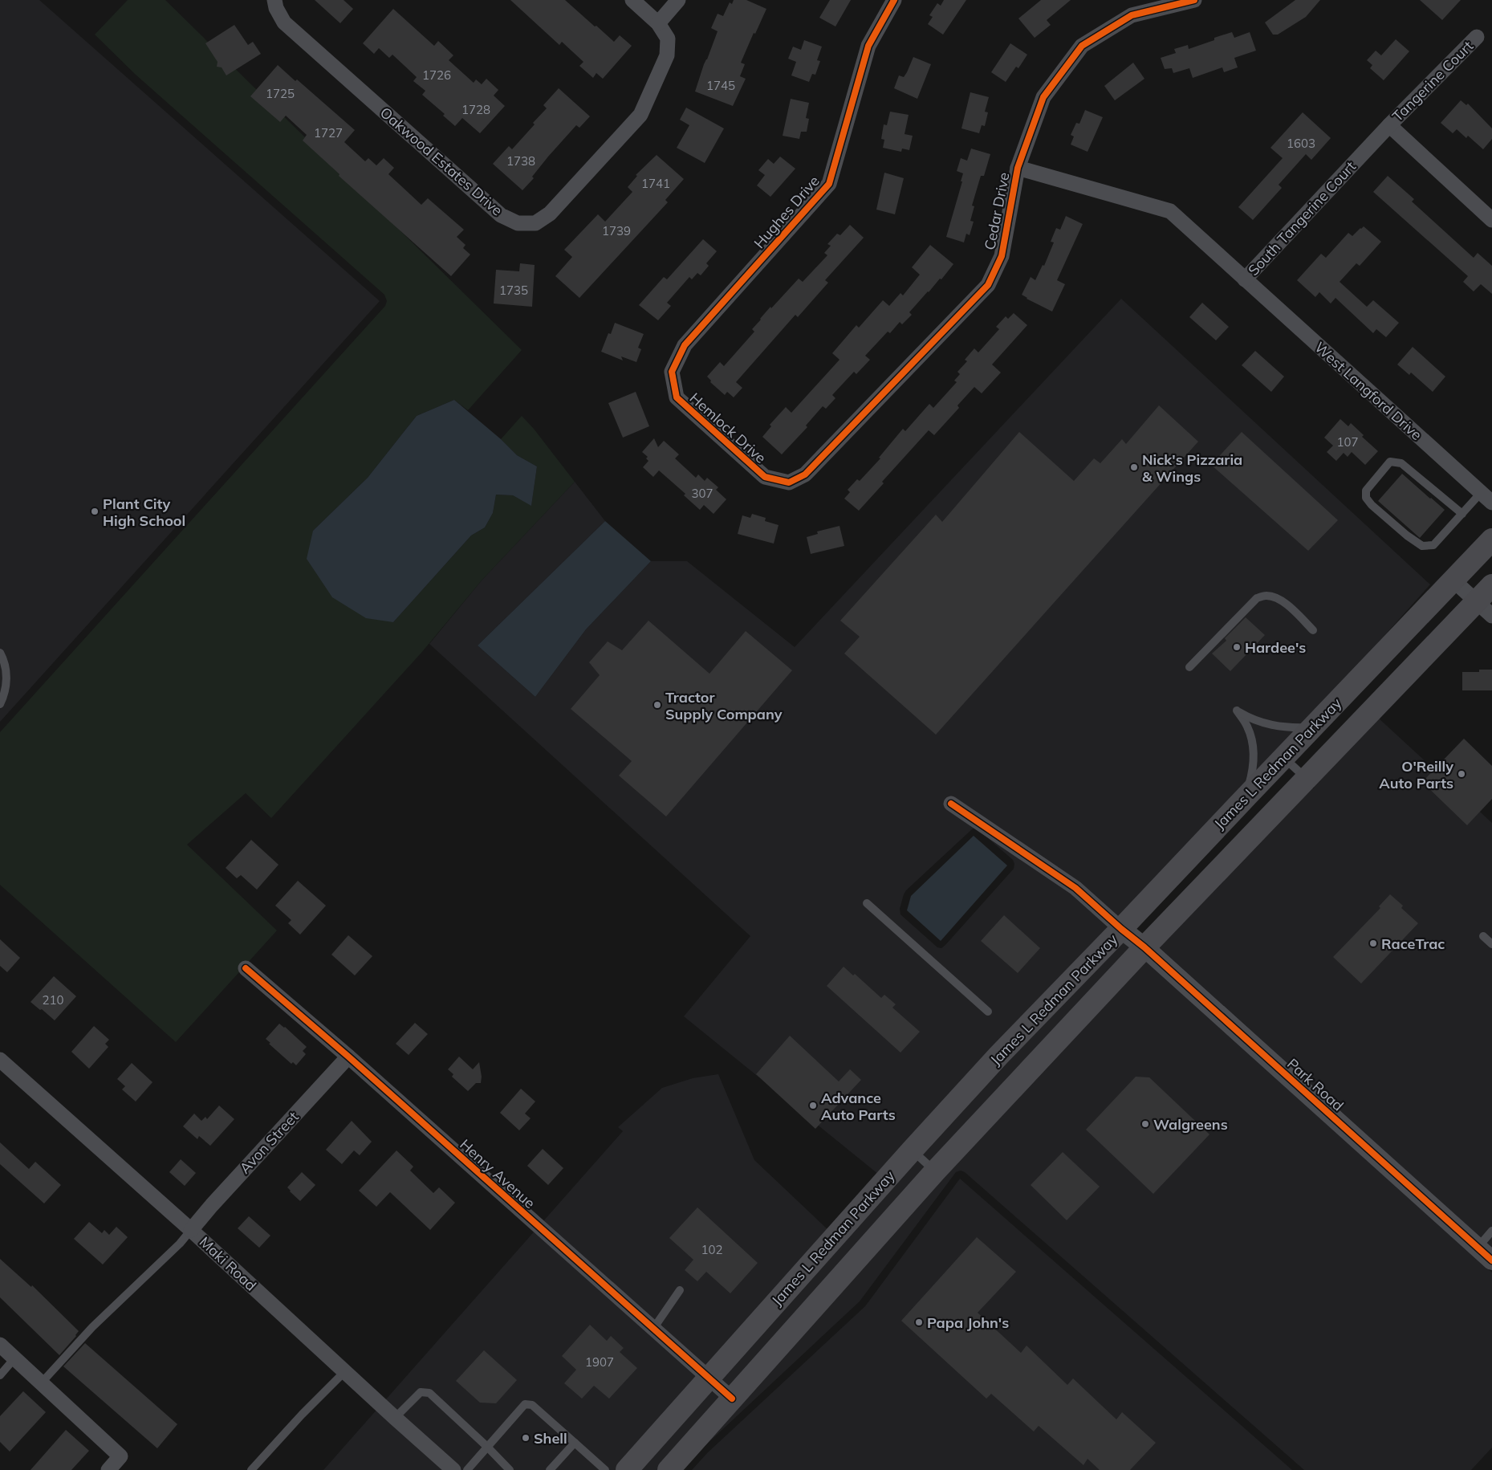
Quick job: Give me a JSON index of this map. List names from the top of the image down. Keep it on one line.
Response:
{"streets":{"main road":["James L Redman Parkway"],"street":["Tangerine Court","Oakwood Estates Drive","Cedar Drive","Hughes Drive","South Tangerine Court","West Langford Drive","Hemlock Drive","Park Road","Avon Street","Henry Avenue","Maki Road"]},"crossings":[["Tangerine Court","South Tangerine Court"],["Cedar Drive","South Tangerine Court"],["Cedar Drive","Hemlock Drive"],["Hughes Drive","Hemlock Drive"],["South Tangerine Court","West Langford Drive"],["James L Redman Parkway","Park Road"],["James L Redman Parkway","Henry Avenue"],["Avon Street","Henry Avenue"],["Avon Street","Maki Road"]],"places":["Nick's Pizzaria & Wings","Plant City High School","Hardee's","Tractor Supply Company","O'Reilly Auto Parts","RaceTrac","Advance Auto Parts","Walgreens","Papa John's","Shell"],"house_numbers":["1726","1745","1725","1728","1727","1603","1738","1741","1739","1735","107","307","210","102","1907"]}
